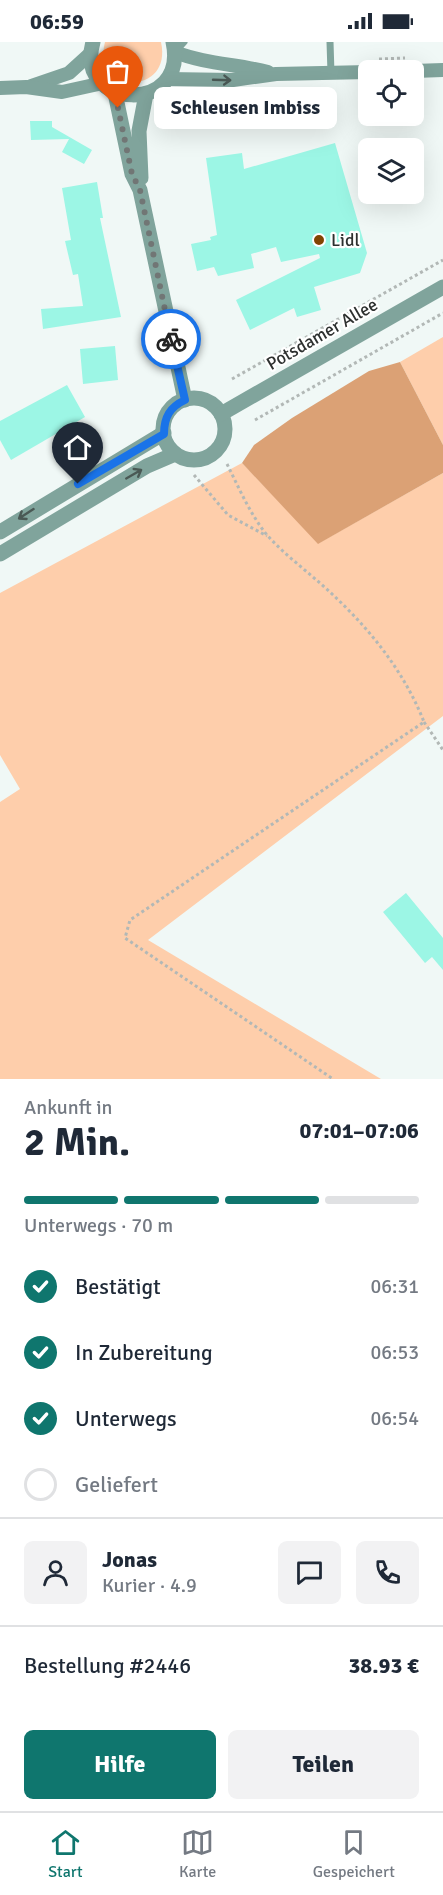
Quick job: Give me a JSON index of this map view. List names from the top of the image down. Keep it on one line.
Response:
{"streets":{"street":["Potsdamer Allee"]},"places":["Schleusen Imbiss","Lidl"],"page":{"status":"06:59","bubble":"Schleusen Imbiss","heading":["2 Min.","Ankunft in","07:01–07:06"],"panel":["Jonas","Kurier · 4.9","Bestellung #2446","38.93 €"],"bar":"Unterwegs · 70 m","list":[["Bestätigt","06:31"],["In Zubereitung","06:53"],["Unterwegs","06:54"],"Geliefert"],"buttons":["Hilfe","Teilen"],"tabs":["Start","Karte","Gespeichert"]}}
